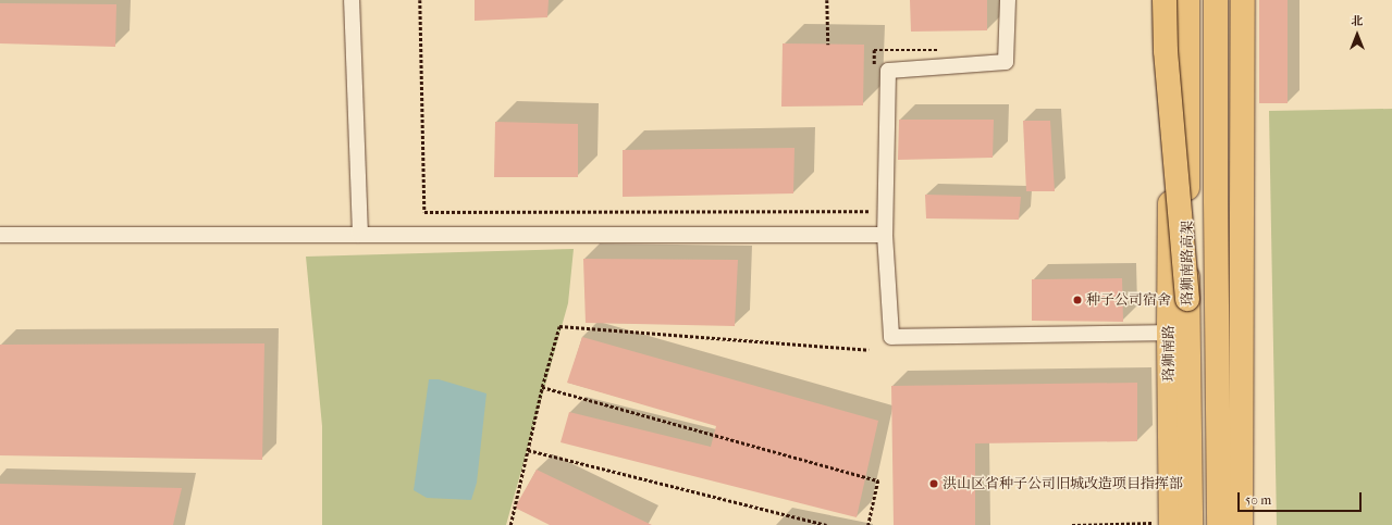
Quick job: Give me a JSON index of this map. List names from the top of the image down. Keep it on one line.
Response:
{"streets":{"main road":["珞狮南路高架","珞狮南路"]},"crossings":[["珞狮南路高架","珞狮南路"]],"places":["种子公司宿舍","洪山区省种子公司旧城改造项目指挥部"],"scale_bar":"50 m","north":"top"}
